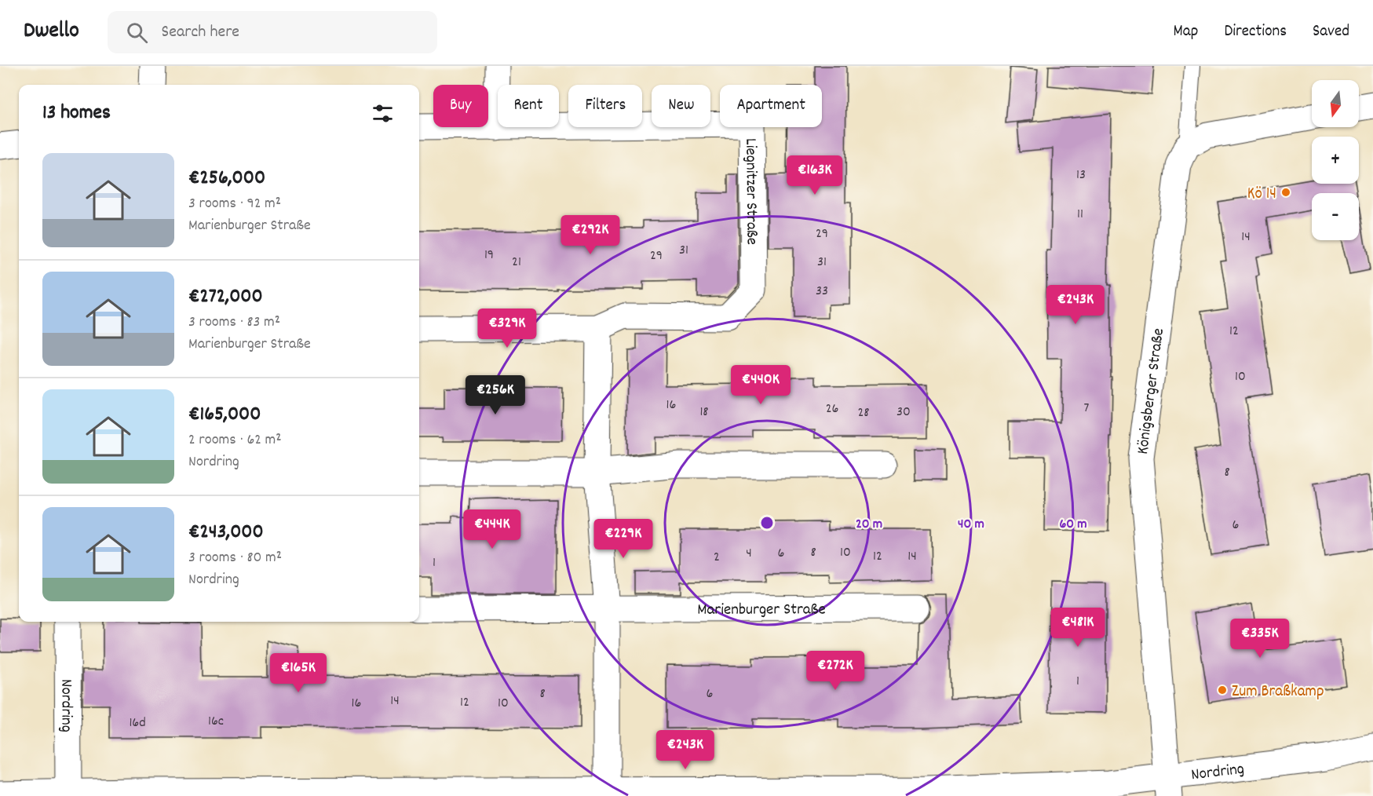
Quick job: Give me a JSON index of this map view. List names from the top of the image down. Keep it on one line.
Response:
{"streets":{"street":["Liegnitzer Straße","Königsberger Straße","Marienburger Straße","Nordring"]},"crossings":[["Königsberger Straße","Nordring"]],"places":["Kö 14","Zum Braßkamp"],"house_numbers":["13","11","29","14","31","19","29","21","31","33","12","10","16","7","26","18","30","28","8","6","8","10","4","6","12","14","2","1","1","8","6","14","12","16","10","16c","16d"],"north":"bottom","page":{"header":"Dwello","search":"Search here","nav":["Map","Directions","Saved"],"map_buttons":["+","−"],"chip":["Buy","Rent","Filters","New","Apartment"],"heading":"13 homes","list":[{"name":"€256,000","note":"3 rooms · 92 m² · Marienburger Straße"},{"name":"€272,000","note":"3 rooms · 83 m² · Marienburger Straße"},{"name":"€165,000","note":"2 rooms · 62 m² · Nordring"},{"name":"€243,000","note":"3 rooms · 80 m² · Nordring"}],"price":["€163K","€292K","€243K","€329K","€440K","€256K","€444K","€229K","€481K","€335K","€272K","€165K","€243K"]},"rings":["20 m","40 m","60 m"]}
